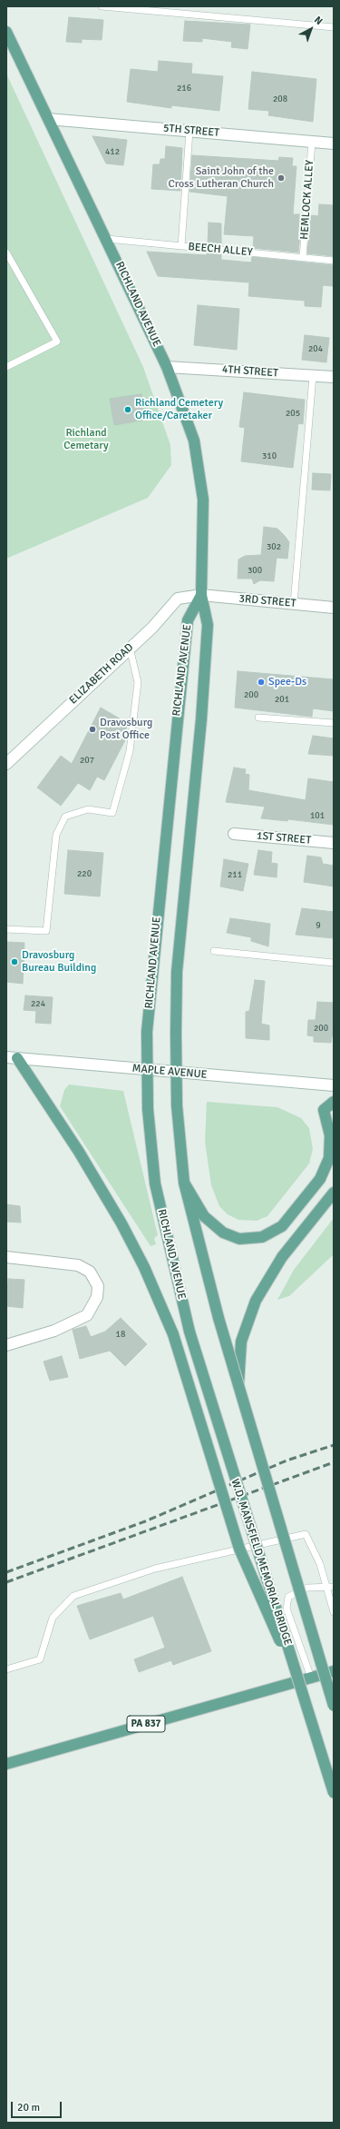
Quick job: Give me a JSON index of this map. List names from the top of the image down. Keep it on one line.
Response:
{"streets":{"main road":["RICHLAND AVENUE","W.D. MANSFIELD MEMORIAL BRIDGE","PA 837"],"street":["5TH STREET","4TH STREET","3RD STREET","ELIZABETH ROAD","1ST STREET","MAPLE AVENUE"],"lane":["HEMLOCK ALLEY","BEECH ALLEY"]},"crossings":[["5TH STREET","HEMLOCK ALLEY"],["5TH STREET","RICHLAND AVENUE"],["HEMLOCK ALLEY","BEECH ALLEY"],["BEECH ALLEY","RICHLAND AVENUE"],["RICHLAND AVENUE","4TH STREET"],["RICHLAND AVENUE","3RD STREET"],["RICHLAND AVENUE","ELIZABETH ROAD"],["RICHLAND AVENUE","W.D. MANSFIELD MEMORIAL BRIDGE"],["3RD STREET","ELIZABETH ROAD"]],"parks":["Richland Cemetary"],"places":["Saint John of the Cross Lutheran Church","Richland Cemetery Office/Caretaker","Spee-Ds","Dravosburg Post Office","Dravosburg Bureau Building"],"house_numbers":["216","208","412","204","205","310","302","300","200","201","207","101","220","211","9","224","200","18"],"scale_bar":"20 m","north":"top right"}
